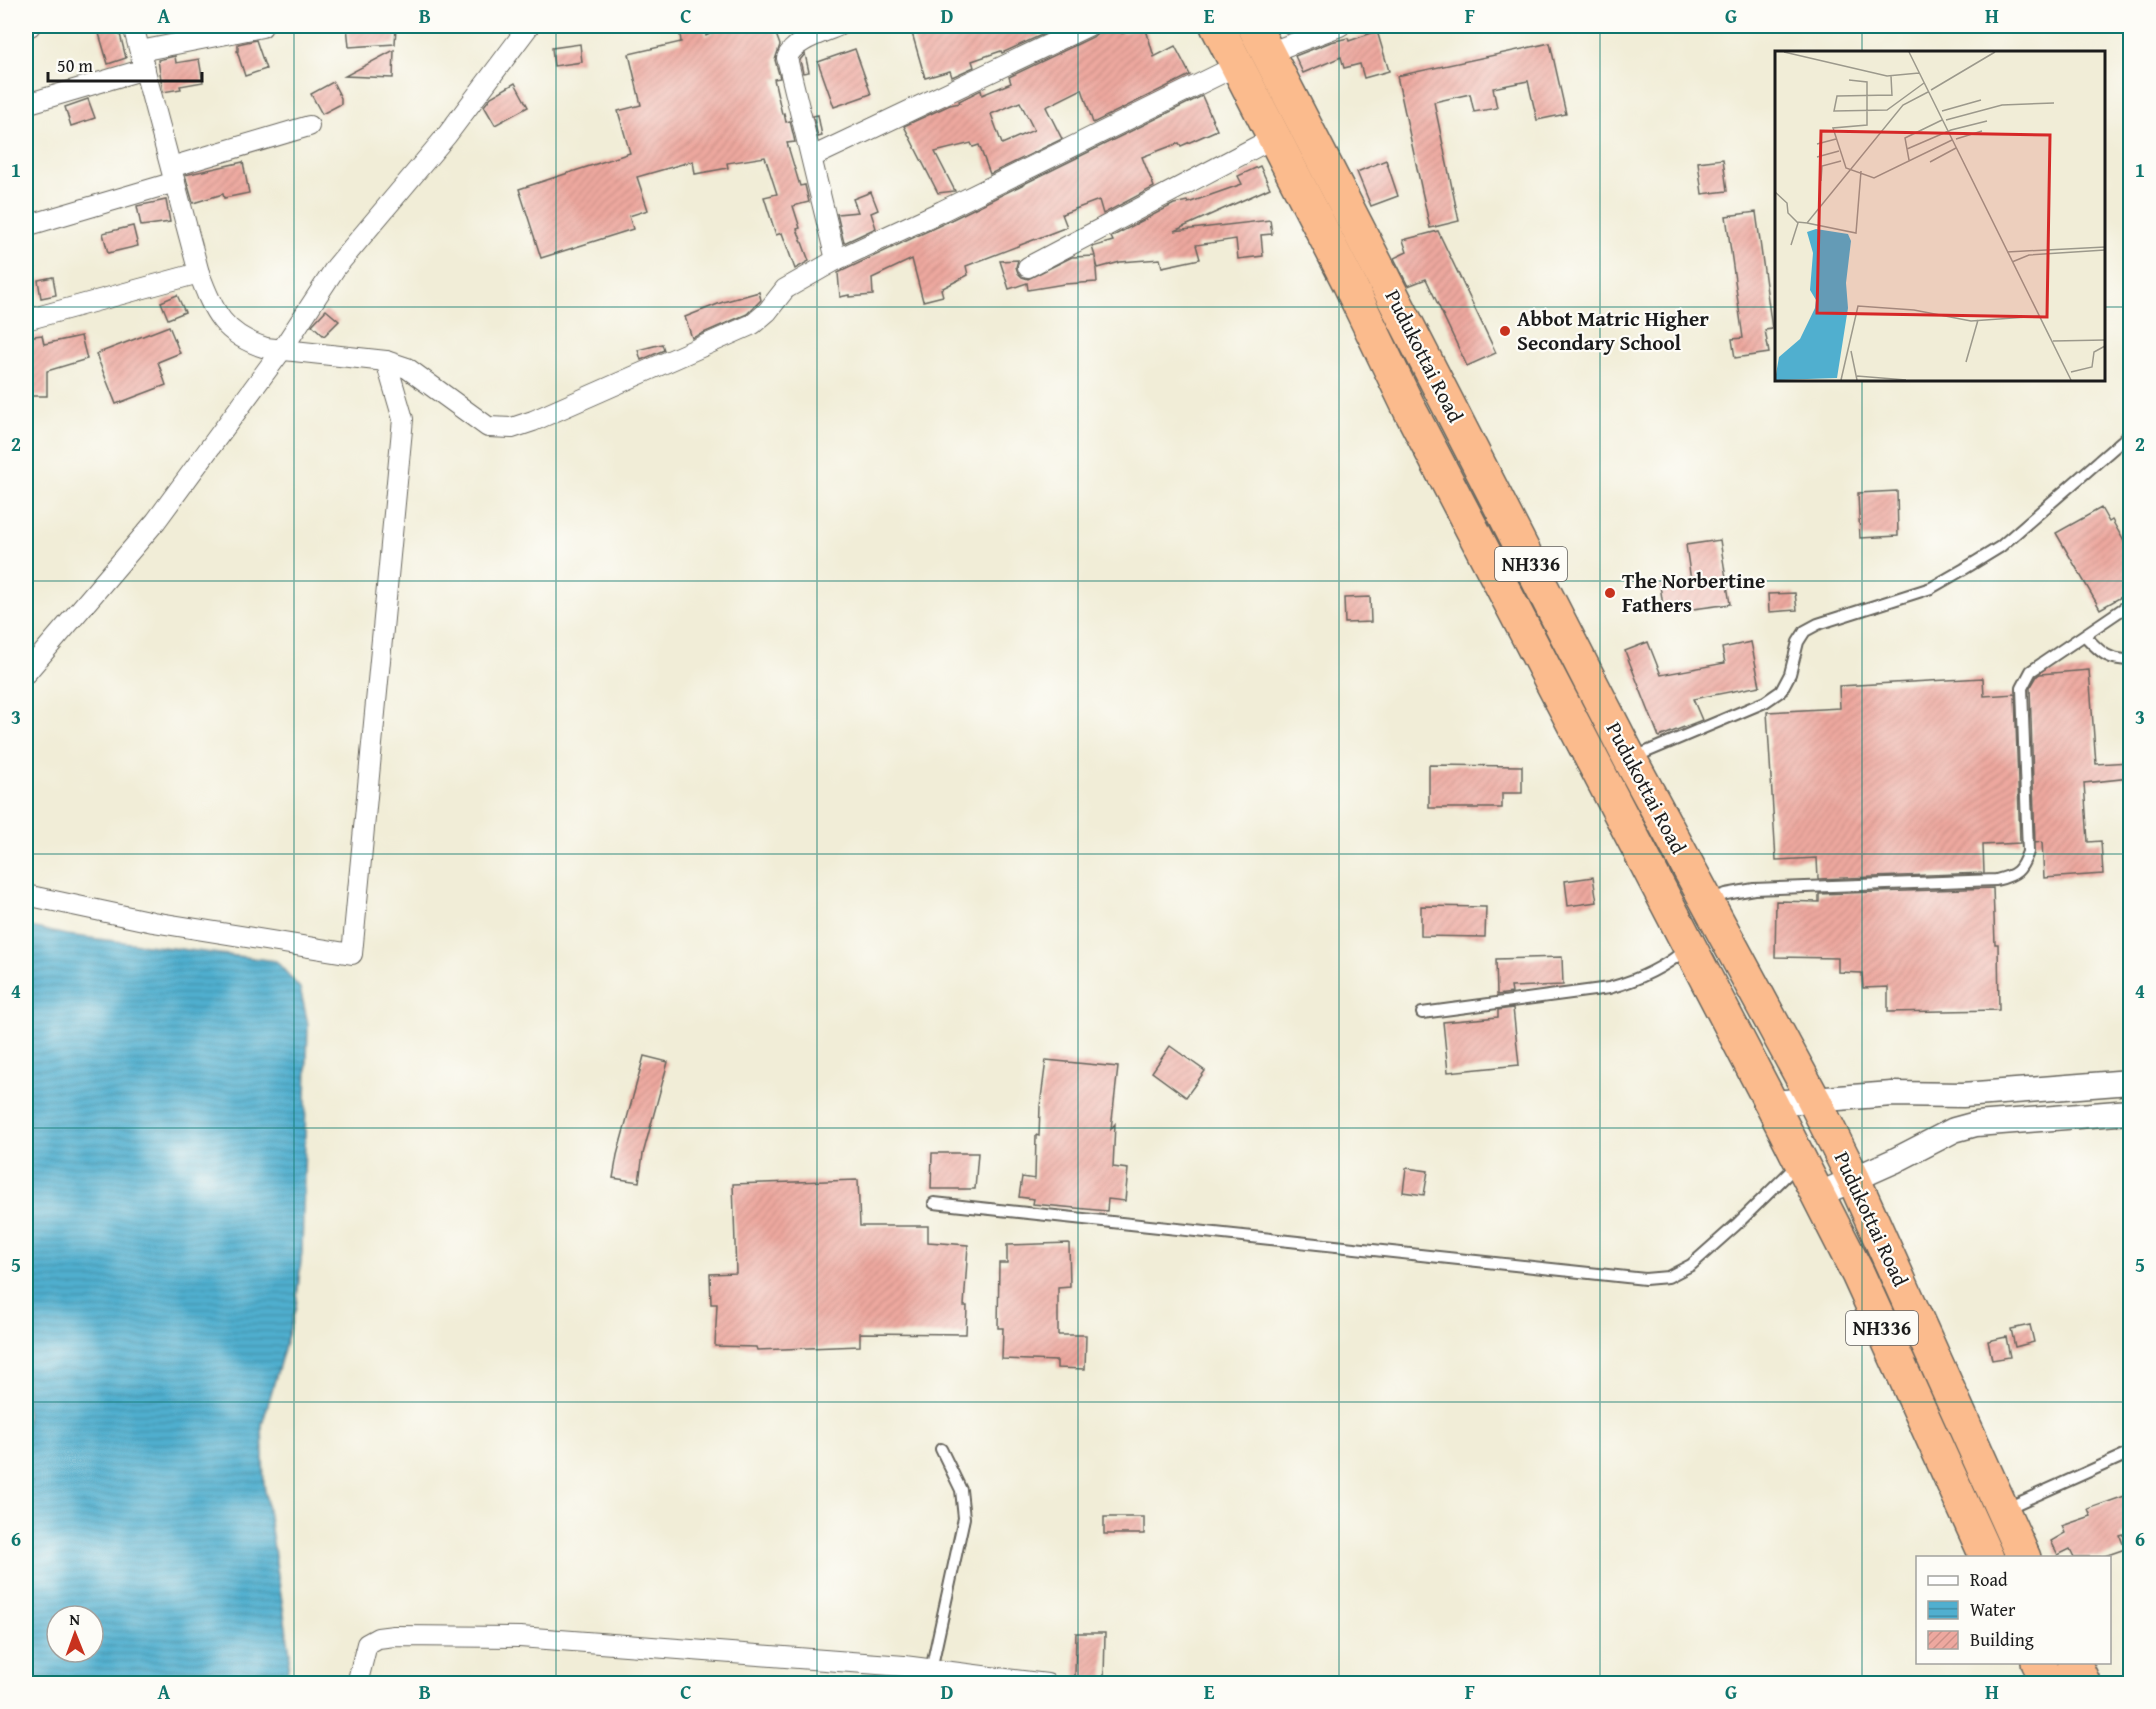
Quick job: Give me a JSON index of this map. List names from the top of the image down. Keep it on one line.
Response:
{"streets":{"highway":["Pudukottai Road","NH336"]},"places":["Abbot Matric Higher Secondary School","The Norbertine Fathers"],"legend":["Road","Water","Building"],"scale_bar":"50 m","north":"top","grid":{"columns":["A","B","C","D","E","F","G","H"],"rows":["1","2","3","4","5","6"]}}
